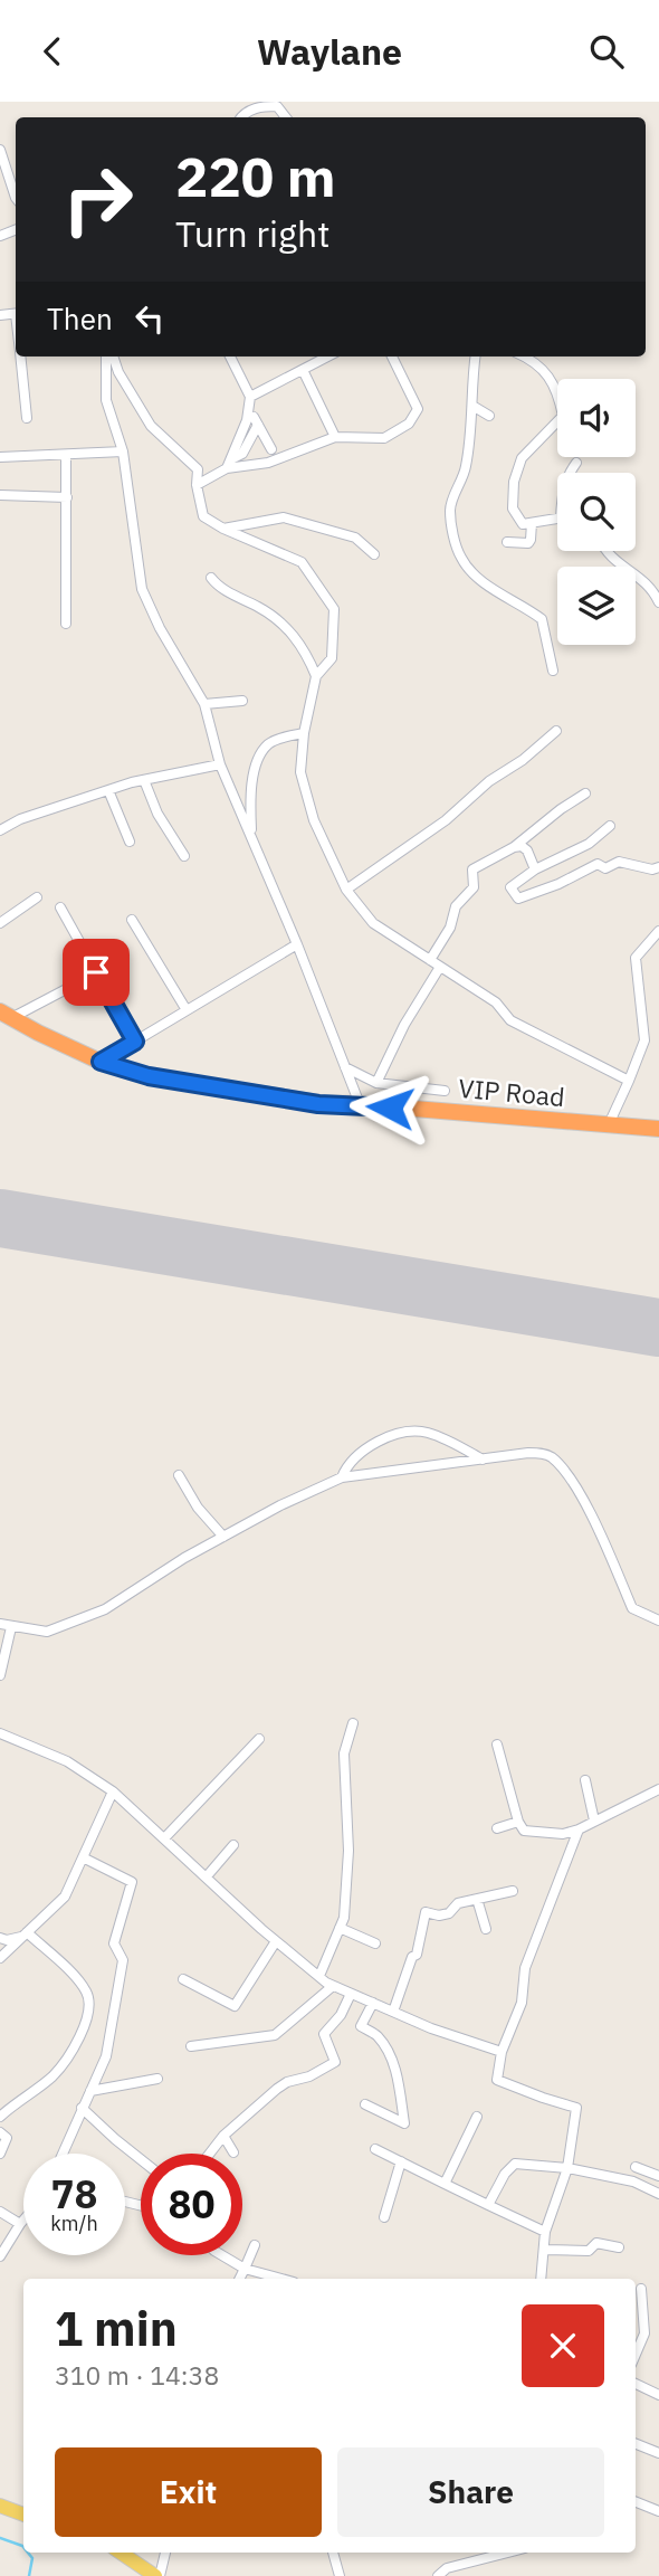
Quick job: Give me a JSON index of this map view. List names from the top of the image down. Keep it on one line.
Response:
{"streets":{"highway":["VIP Road"]},"page":{"header":"Waylane","turn":["220 m","Turn right"],"then":"Then","speed":"78 km/h","limit":"80","heading":["1 min","310 m · 14:38"],"buttons":["Exit","Share"]}}
